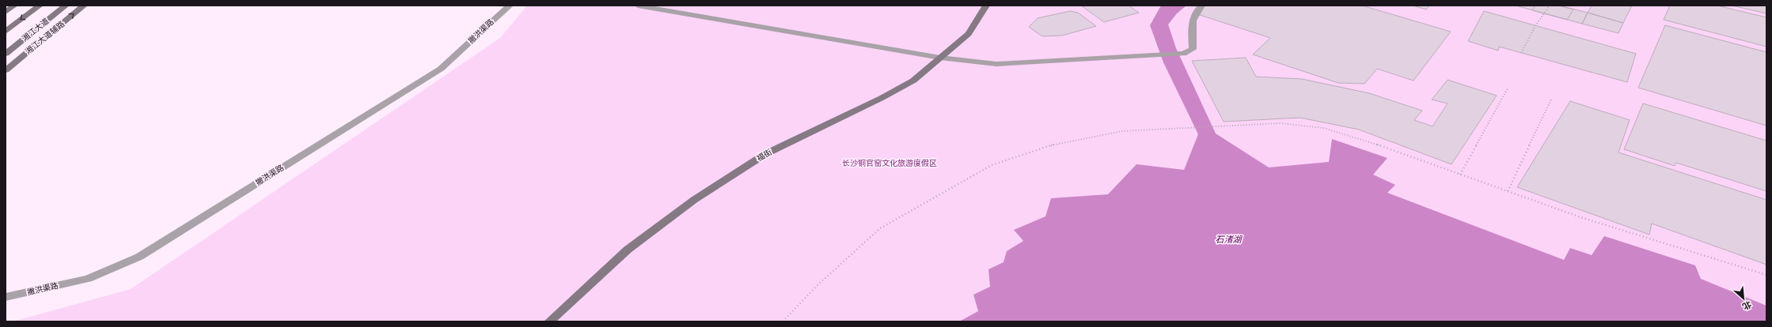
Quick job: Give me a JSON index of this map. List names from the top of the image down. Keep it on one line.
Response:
{"streets":{"street":["湘江大道","撇洪渠路","湘江大道辅路","福街"]},"water":["石渚湖"],"parks":["长沙铜官窑文化旅游度假区"],"north":"bottom right"}
